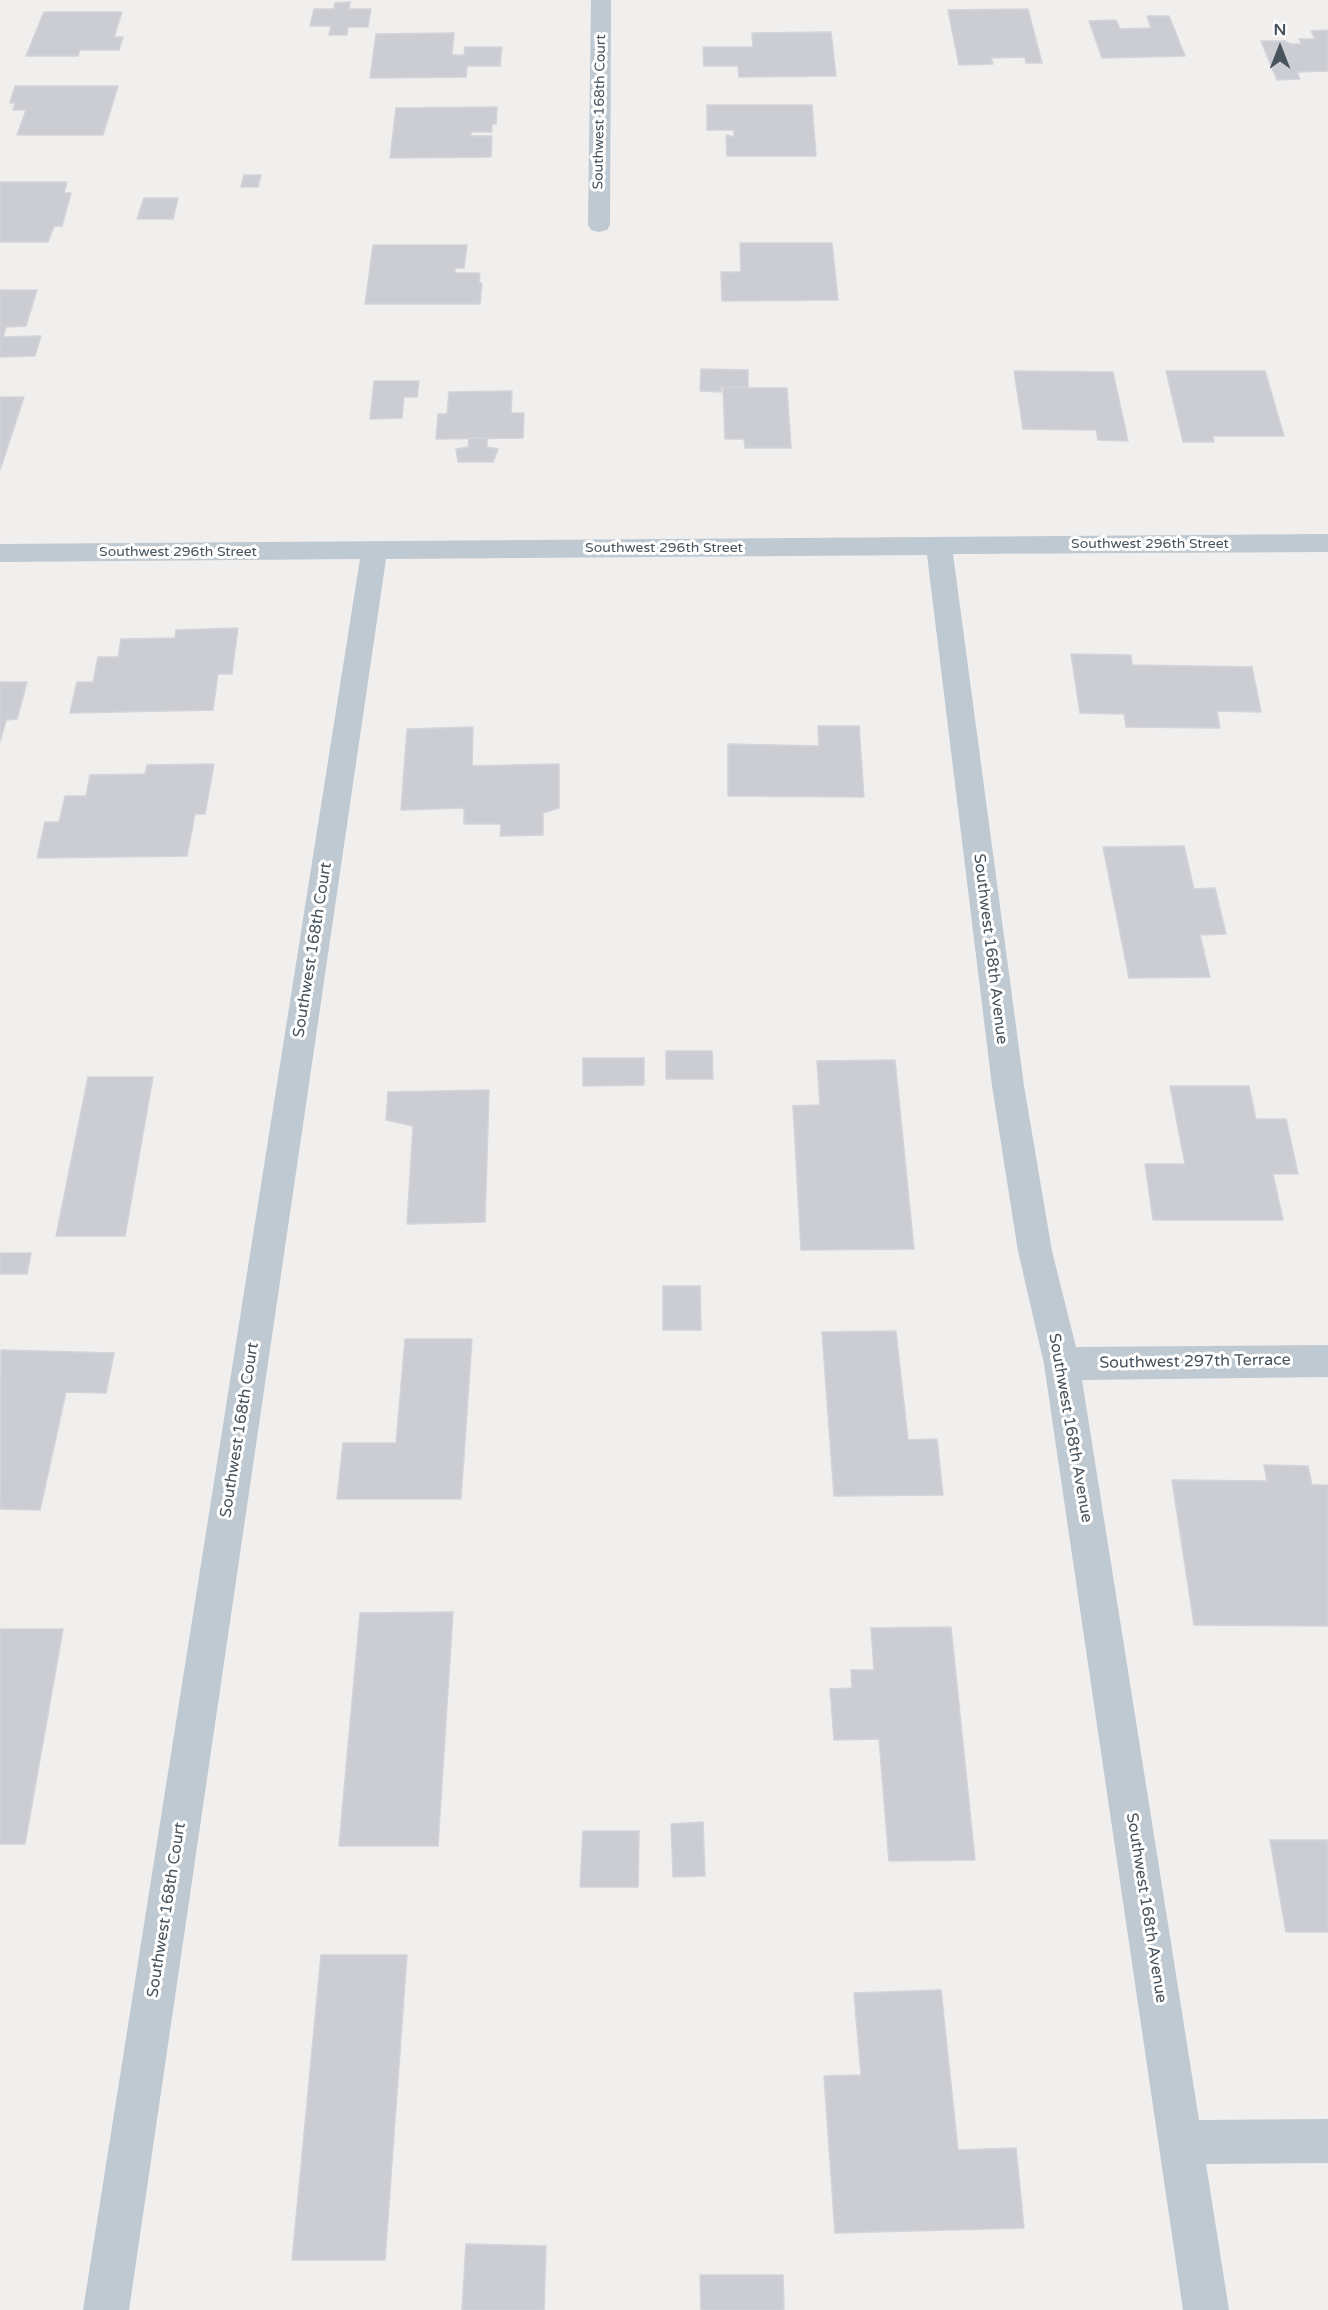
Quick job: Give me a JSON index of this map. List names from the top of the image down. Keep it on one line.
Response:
{"streets":{"street":["Southwest 168th Court","Southwest 296th Street","Southwest 168th Avenue","Southwest 297th Terrace"]},"crossings":[["Southwest 168th Court","Southwest 296th Street"],["Southwest 296th Street","Southwest 168th Avenue"],["Southwest 168th Avenue","Southwest 297th Terrace"]],"north":"top"}
